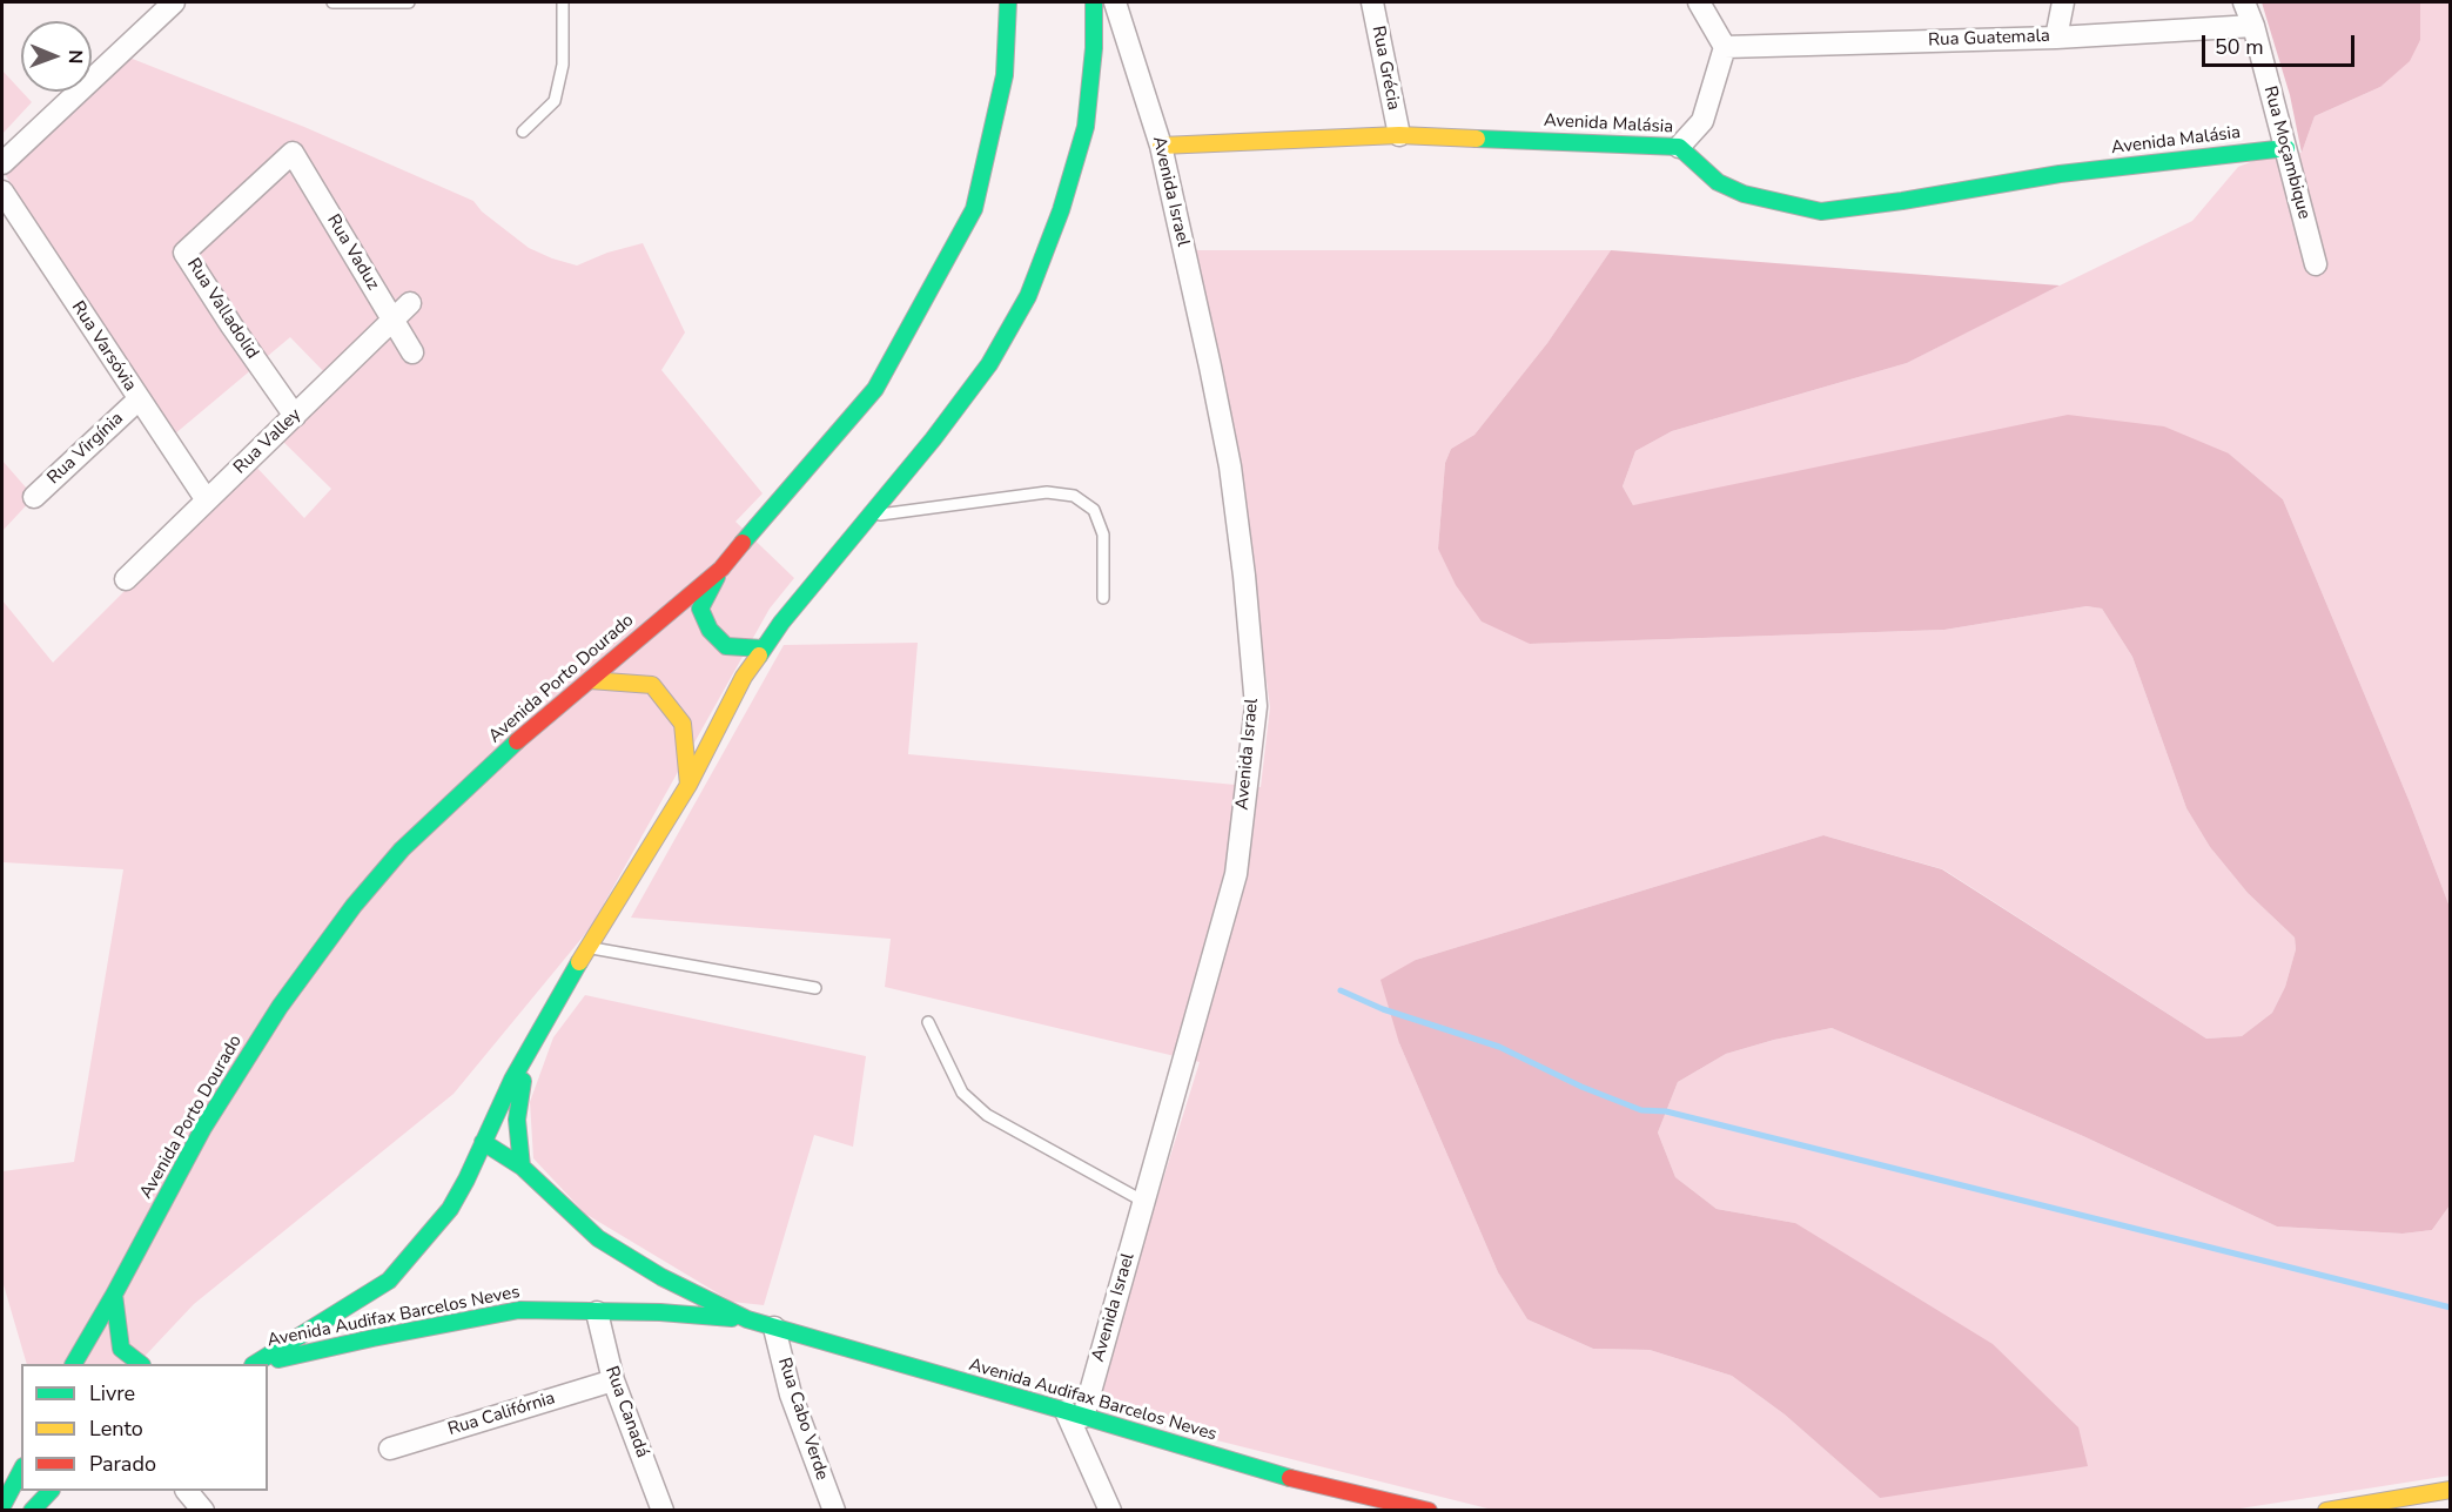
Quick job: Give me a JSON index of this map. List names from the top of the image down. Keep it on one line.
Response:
{"streets":{"main road":["Avenida Malásia","Avenida Porto Dourado","Avenida Audifax Barcelos Neves"],"street":["Rua Guatemala","Rua Grécia","Rua Moçambique","Avenida Israel","Rua Vaduz","Rua Valladolid","Rua Varsóvia","Rua Valley","Rua Virgínia","Rua Canadá","Rua Califórnia","Rua Cabo Verde"]},"crossings":[["Rua Guatemala","Rua Moçambique"],["Rua Grécia","Avenida Malásia"],["Avenida Malásia","Rua Moçambique"],["Avenida Malásia","Avenida Israel"],["Avenida Israel","Avenida Audifax Barcelos Neves"],["Rua Vaduz","Rua Valladolid"],["Rua Vaduz","Rua Valley"],["Rua Valladolid","Rua Valley"],["Rua Varsóvia","Rua Valley"],["Rua Varsóvia","Rua Virgínia"],["Avenida Audifax Barcelos Neves","Rua Canadá"],["Avenida Audifax Barcelos Neves","Rua Cabo Verde"],["Rua Canadá","Rua Califórnia"]],"legend":["Livre","Lento","Parado"],"scale_bar":"50 m","north":"right"}
